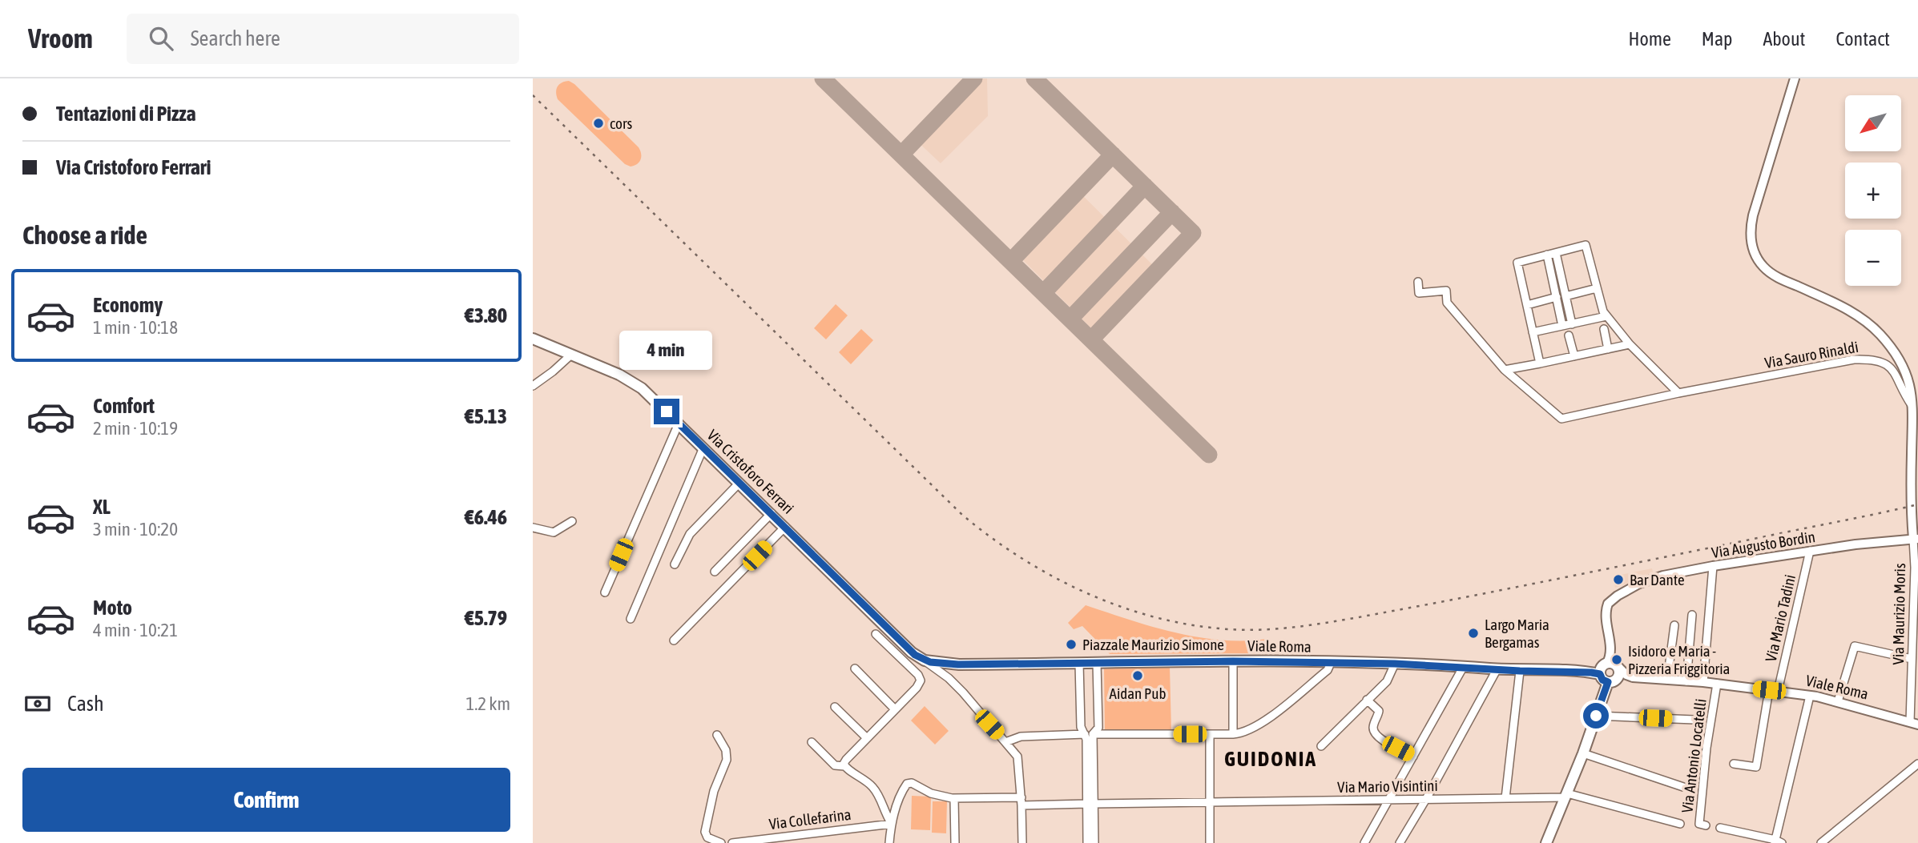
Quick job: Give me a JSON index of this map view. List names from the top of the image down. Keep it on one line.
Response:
{"streets":{"main road":["Via Cristoforo Ferrari","Viale Roma"],"street":["Via Sauro Rinaldi","Via Augusto Bordin","Via Maurizio Moris","Via Mario Tadini","Via Antonio Locatelli","Via Mario Visintini","Via Collefarina"]},"crossings":[["Via Sauro Rinaldi","Via Maurizio Moris"],["Via Cristoforo Ferrari","Viale Roma"],["Via Augusto Bordin","Via Maurizio Moris"],["Via Augusto Bordin","Via Mario Tadini"],["Via Augusto Bordin","Viale Roma"],["Via Maurizio Moris","Viale Roma"],["Via Mario Tadini","Viale Roma"],["Viale Roma","Via Antonio Locatelli"]],"districts":["GUIDONIA"],"places":["cors","Bar Dante","Largo Maria Bergamas","Piazzale Maurizio Simone","Isidoro e Maria - Pizzeria Friggitoria","Aidan Pub"],"north":"bottom left","page":{"header":"Vroom","search":"Search here","nav":["Home","Map","About","Contact"],"banner":["Tentazioni di Pizza","Via Cristoforo Ferrari"],"map_buttons":["+","−"],"heading":"Choose a ride","list":[{"name":"Economy","note":"1 min · 10:18","value":"€3.80"},{"name":"Comfort","note":"2 min · 10:19","value":"€5.13"},{"name":"XL","note":"3 min · 10:20","value":"€6.46"},{"name":"Moto","note":"4 min · 10:21","value":"€5.79"}],"bubble":"4 min","pay":["Cash","1.2 km"],"buttons":"Confirm"}}
